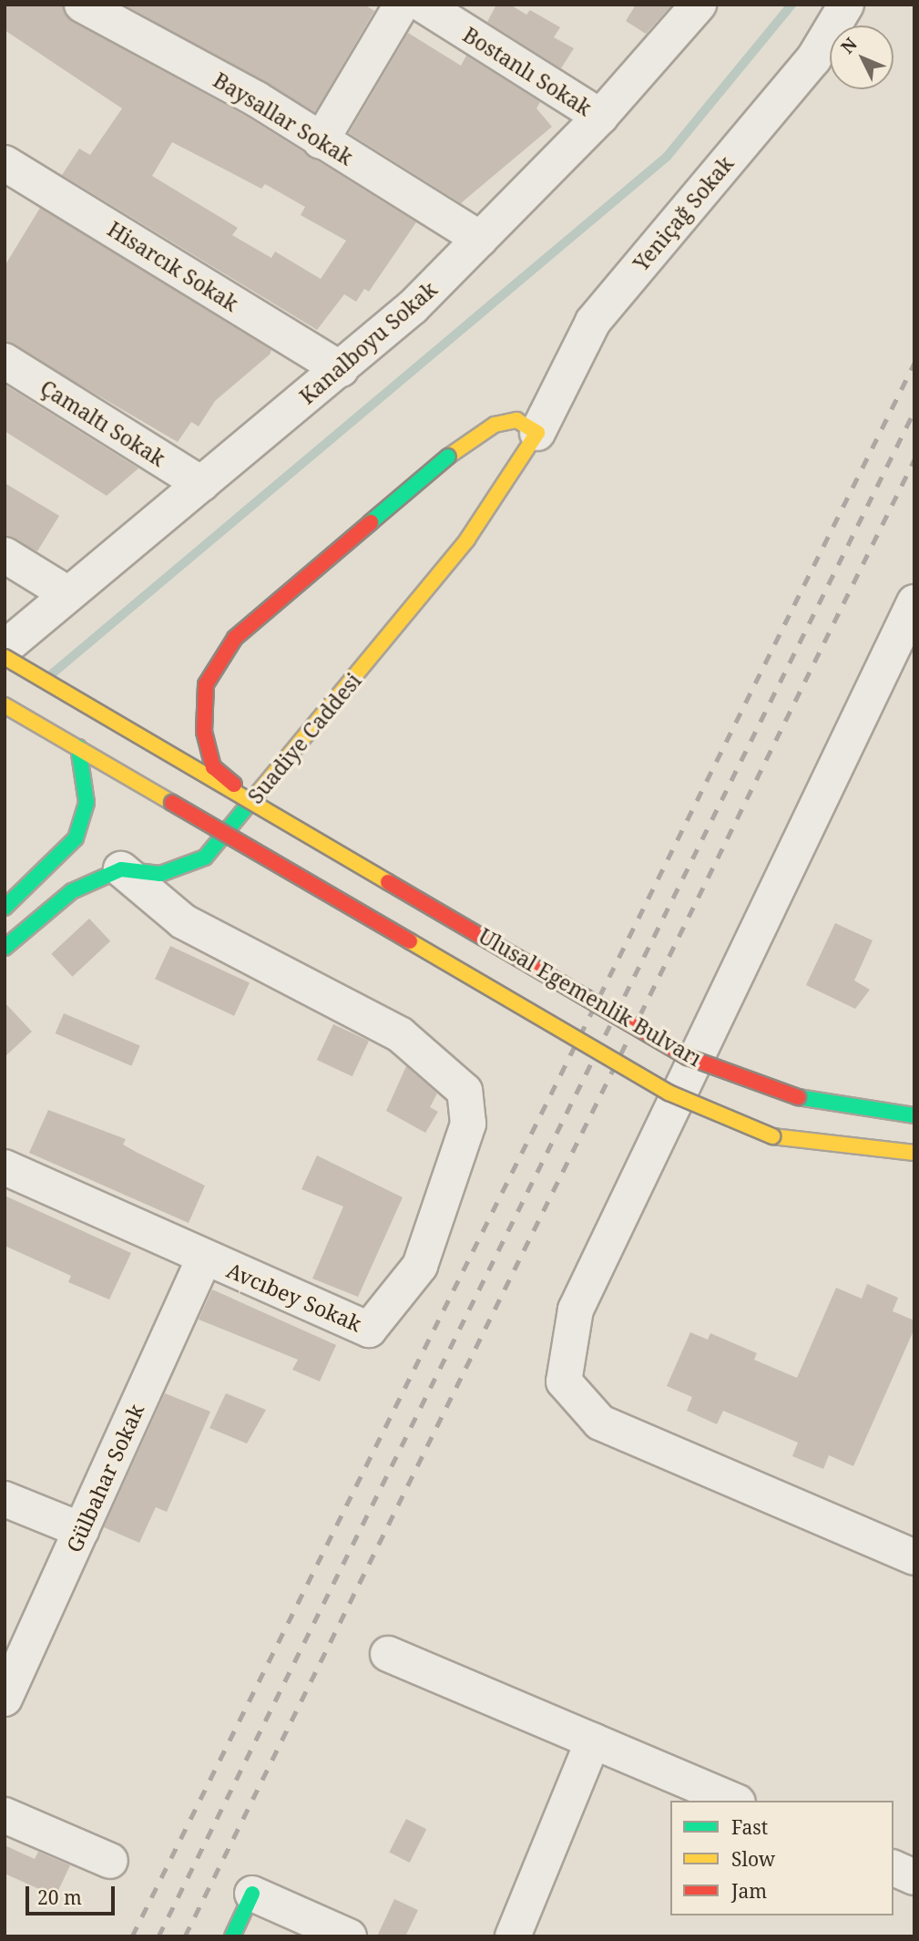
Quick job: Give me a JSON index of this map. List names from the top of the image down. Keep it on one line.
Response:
{"streets":{"main road":["Suadiye Caddesi","Ulusal Egemenlik Bulvarı"],"street":["Bostanlı Sokak","Baysallar Sokak","Yeniçağ Sokak","Hisarcık Sokak","Kanalboyu Sokak","Çamaltı Sokak","Avcıbey Sokak","Gülbahar Sokak"]},"crossings":[["Bostanlı Sokak","Kanalboyu Sokak"],["Baysallar Sokak","Kanalboyu Sokak"],["Yeniçağ Sokak","Suadiye Caddesi"],["Hisarcık Sokak","Kanalboyu Sokak"],["Kanalboyu Sokak","Çamaltı Sokak"],["Suadiye Caddesi","Avcıbey Sokak"],["Avcıbey Sokak","Gülbahar Sokak"]],"legend":["Fast","Slow","Jam"],"scale_bar":"20 m","north":"top left"}
